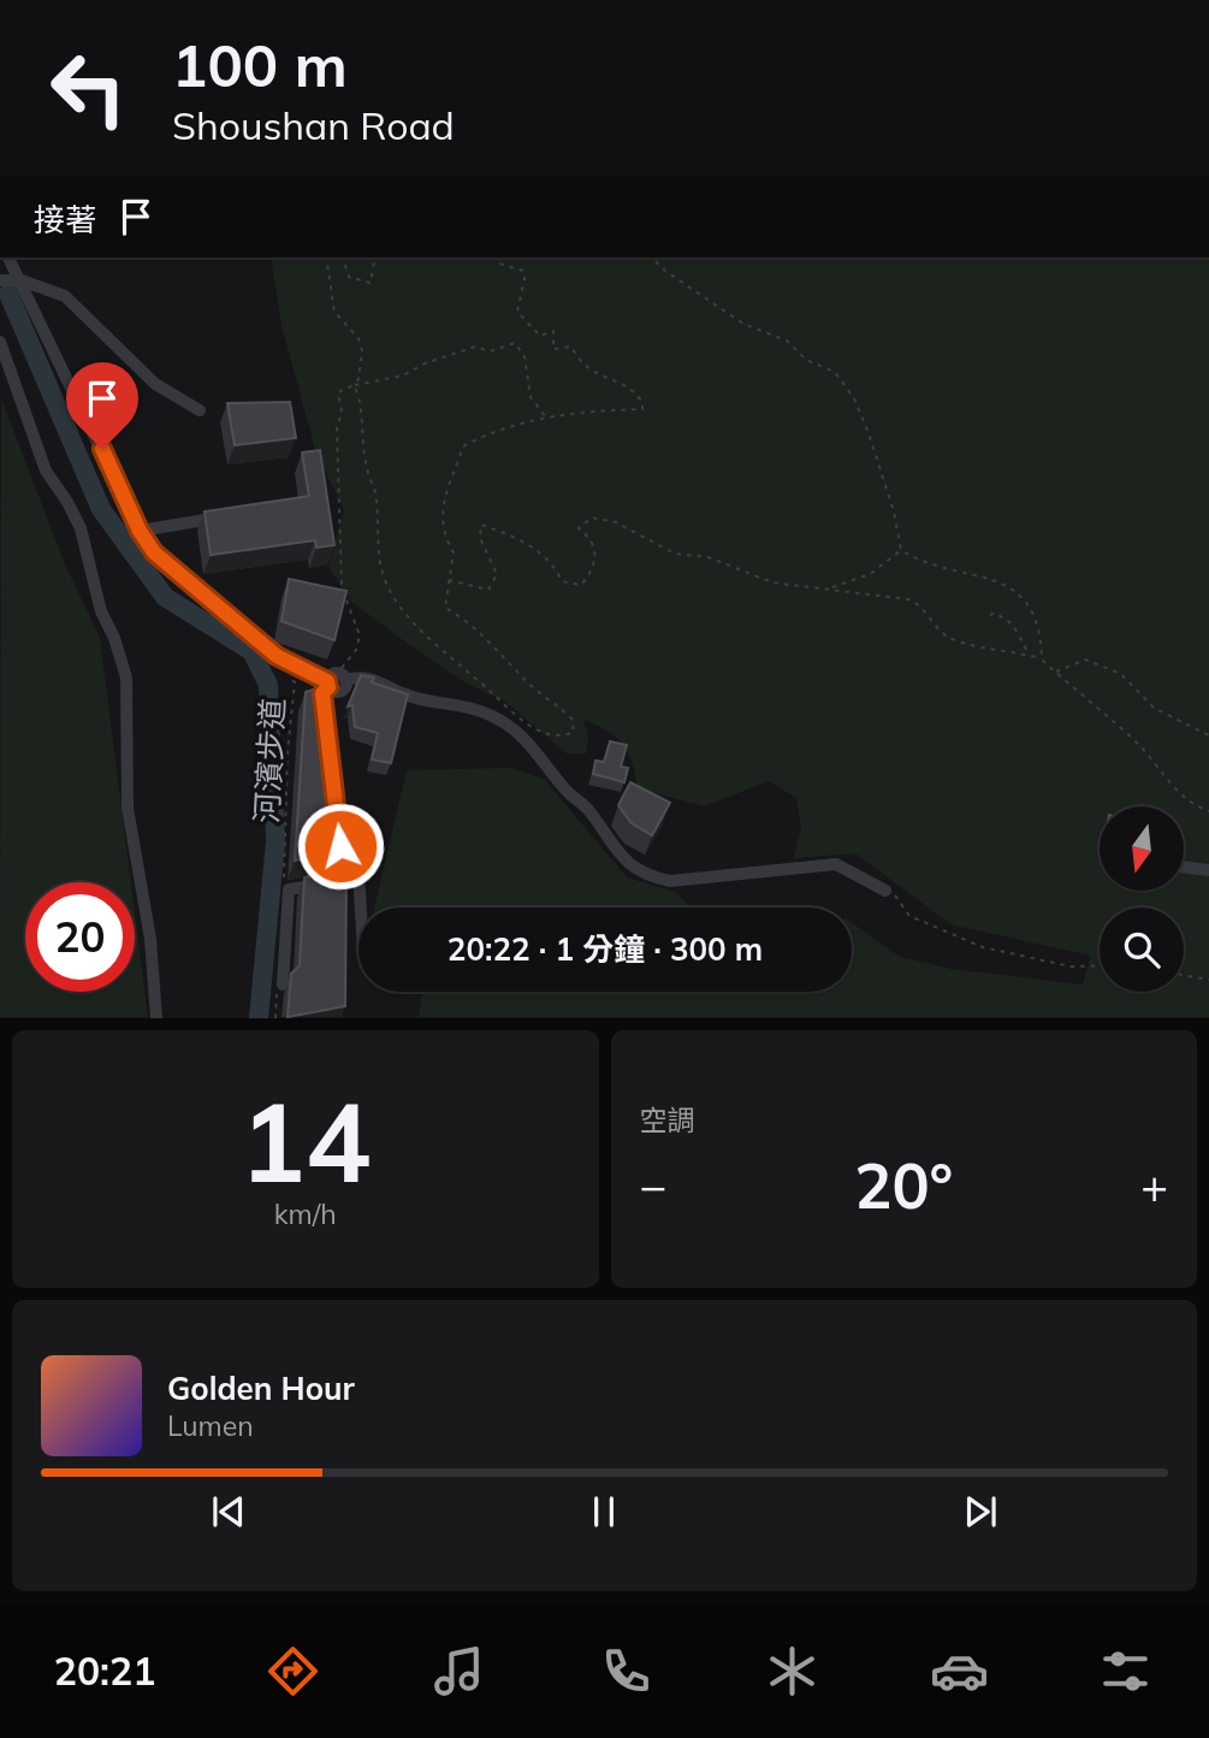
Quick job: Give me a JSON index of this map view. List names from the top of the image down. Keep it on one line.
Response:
{"streets":{"path":["河濱步道"]},"north":"bottom","page":{"turn":["100 m","Shoushan Road"],"then":"接著","limit":"20","trip":"20:22 · 1 分鐘 · 300 m","tile":[["14","km/h"],"空調"],"heat":["−","20°","+"],"song":["Golden Hour","Lumen"],"tabs":"20:21"}}
